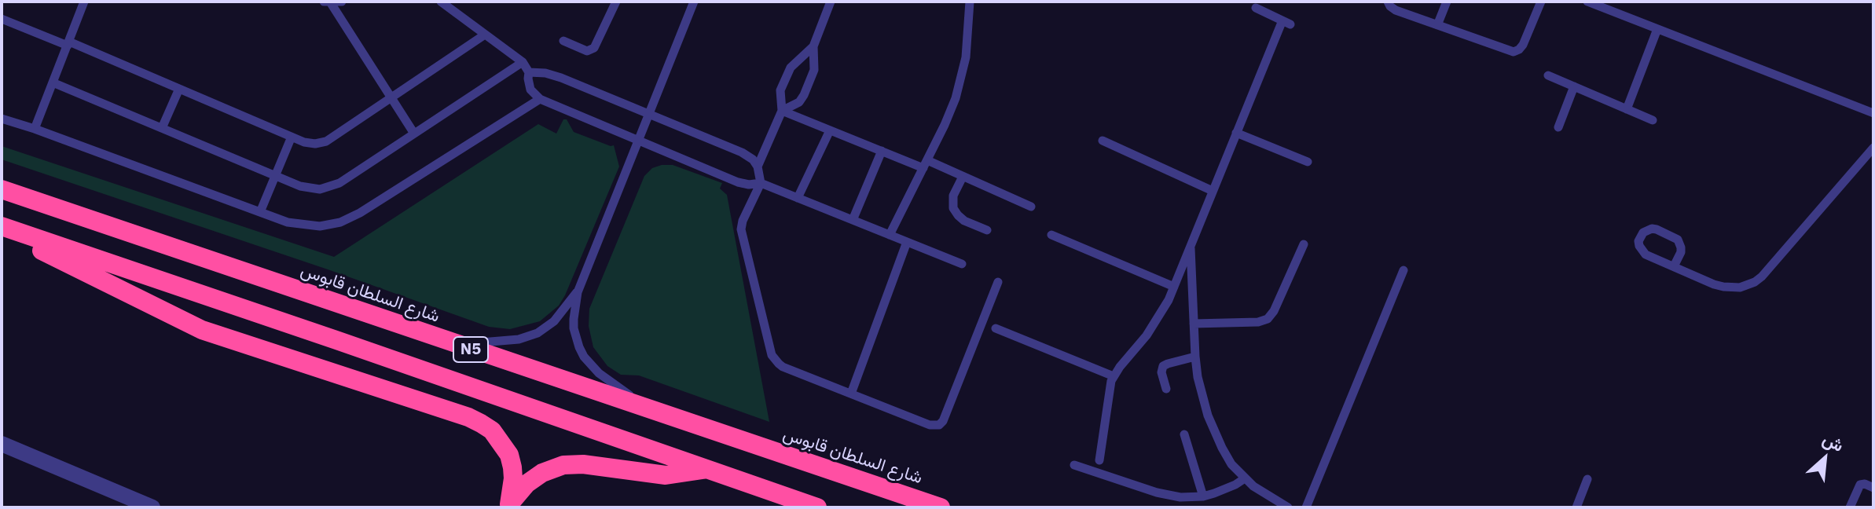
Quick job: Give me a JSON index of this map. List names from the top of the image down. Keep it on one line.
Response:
{"streets":{"highway":["شارع السلطان قابوس","N5"]},"north":"top right"}
